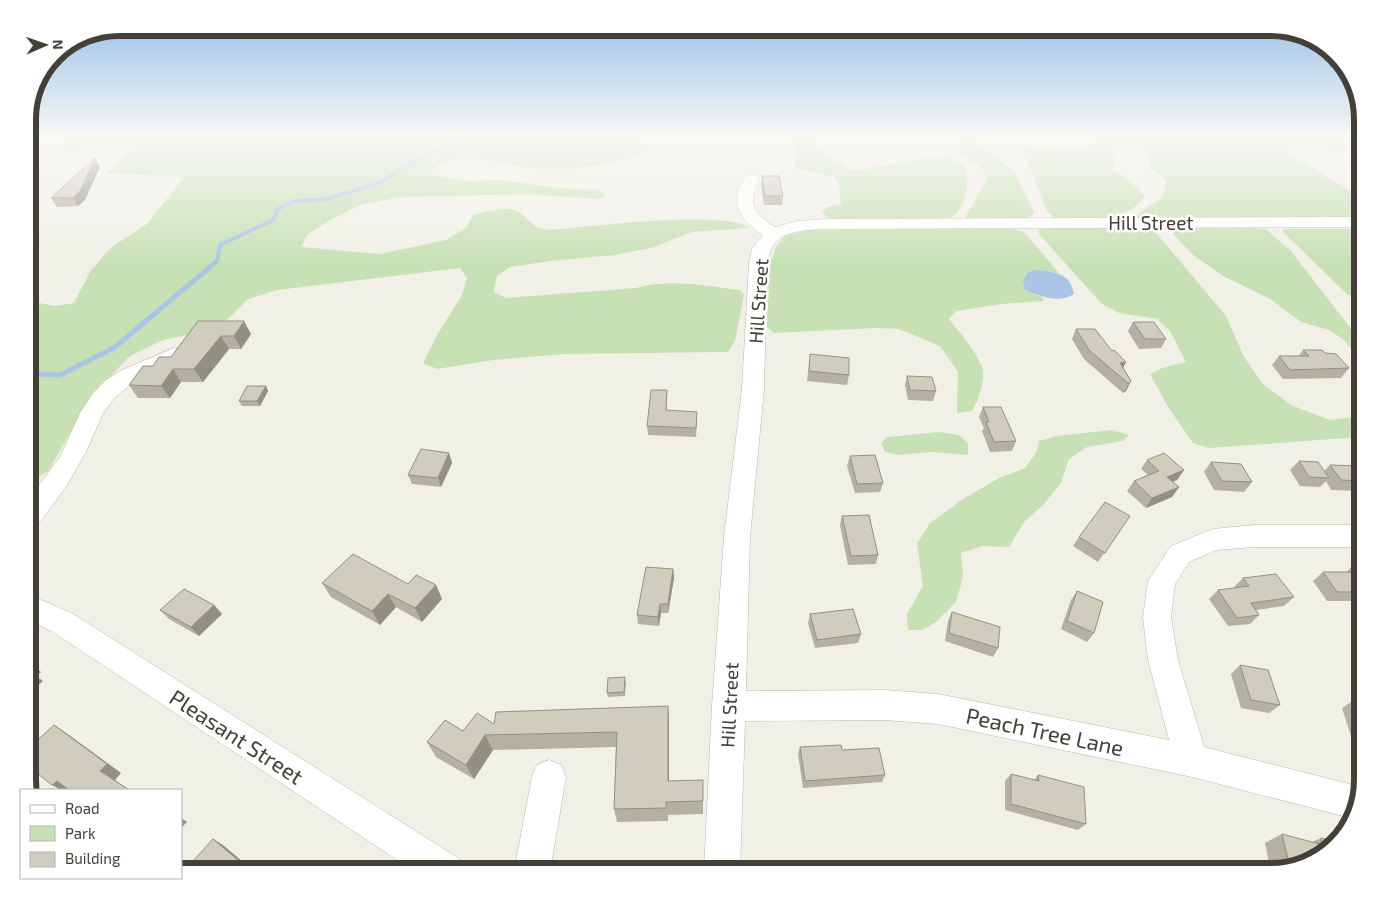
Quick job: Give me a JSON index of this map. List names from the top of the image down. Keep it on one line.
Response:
{"streets":{"street":["Hill Street","Peach Tree Lane","Pleasant Street"]},"crossings":[["Hill Street","Peach Tree Lane"]],"legend":["Road","Park","Building"],"north":"right"}
